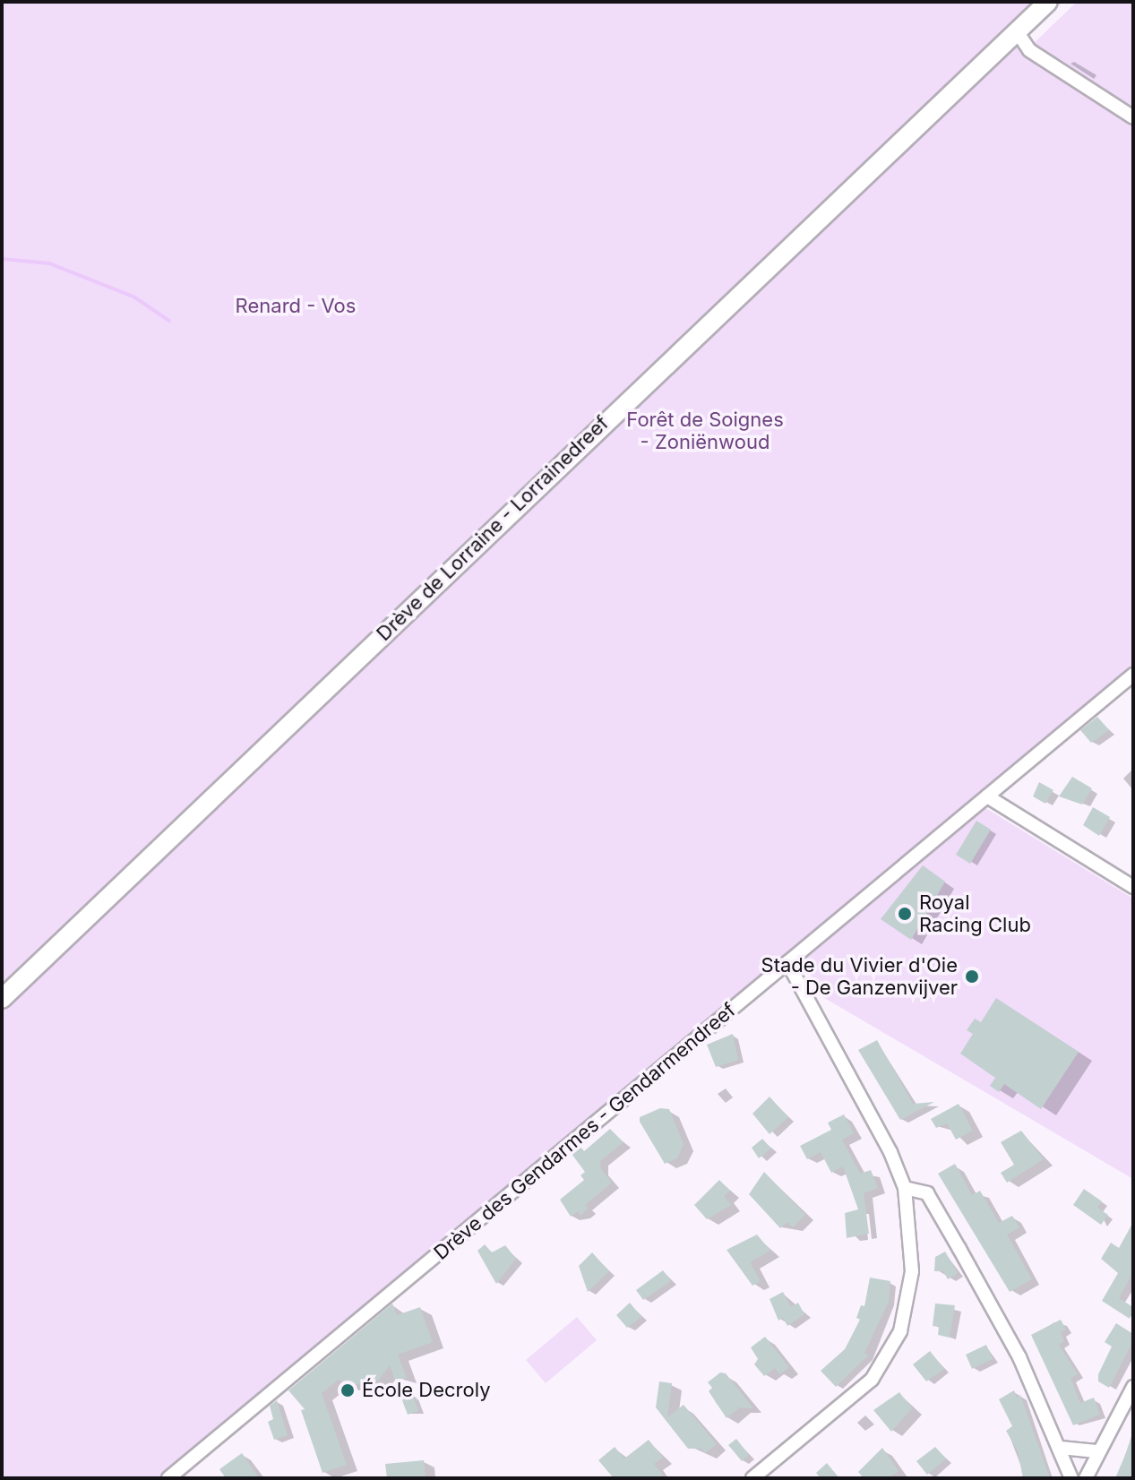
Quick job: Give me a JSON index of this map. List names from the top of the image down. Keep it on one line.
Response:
{"streets":{"main road":["Drève de Lorraine - Lorrainedreef"],"street":["Drève des Gendarmes - Gendarmendreef"]},"parks":["Renard - Vos","Forêt de Soignes - Zoniënwoud"],"places":["Royal Racing Club","Stade du Vivier d'Oie - De Ganzenvijver","École Decroly"]}
